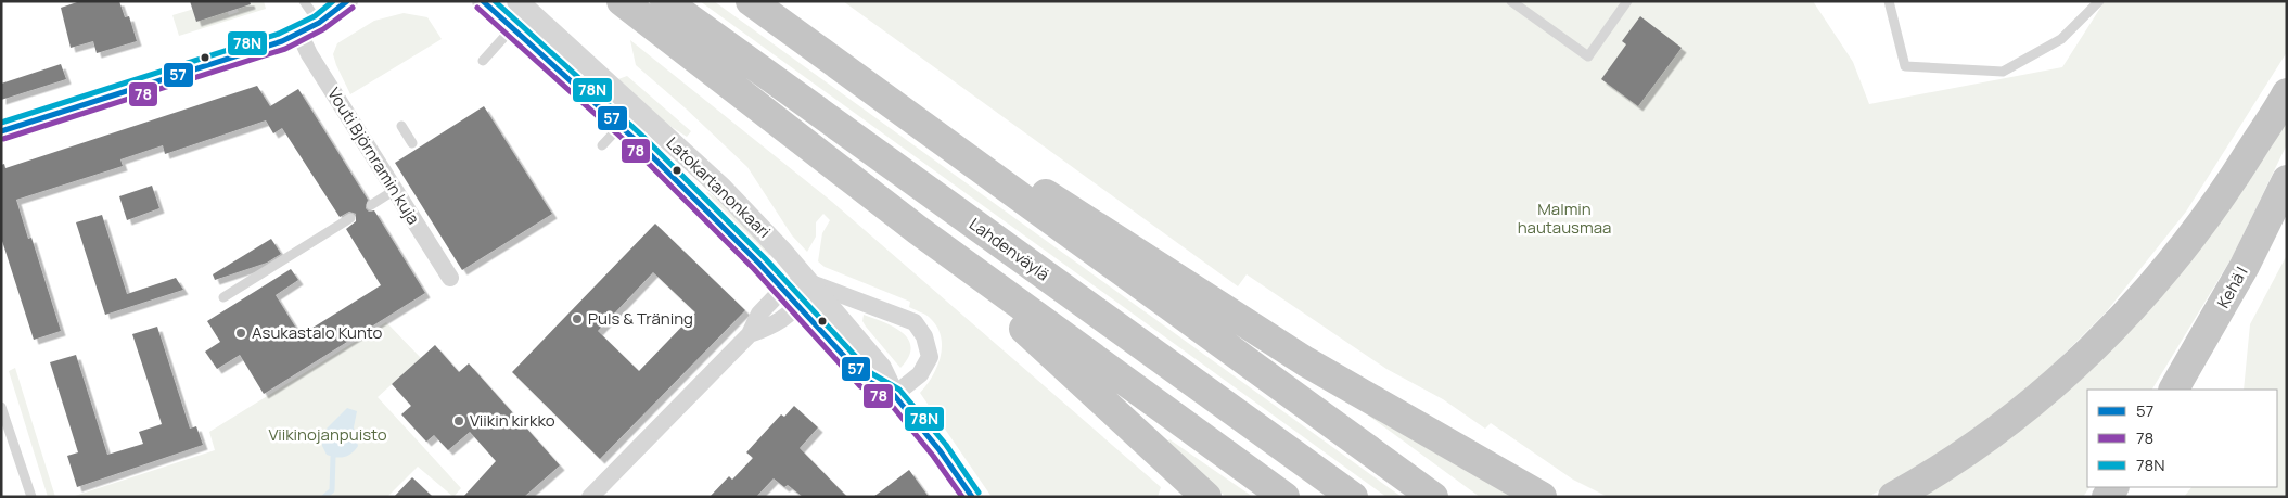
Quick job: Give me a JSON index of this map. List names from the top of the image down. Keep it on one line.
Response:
{"streets":{"highway":["Lahdenväylä","Kehä I"],"street":["Vouti Björnramin kuja","Latokartanonkaari"]},"parks":["Malmin hautausmaa","Viikinojanpuisto"],"places":["Puls & Träning","Asukastalo Kunto","Viikin kirkko"],"lines":["transit line 57","transit line 78N","transit line 78"],"legend":["57","78","78N"]}
